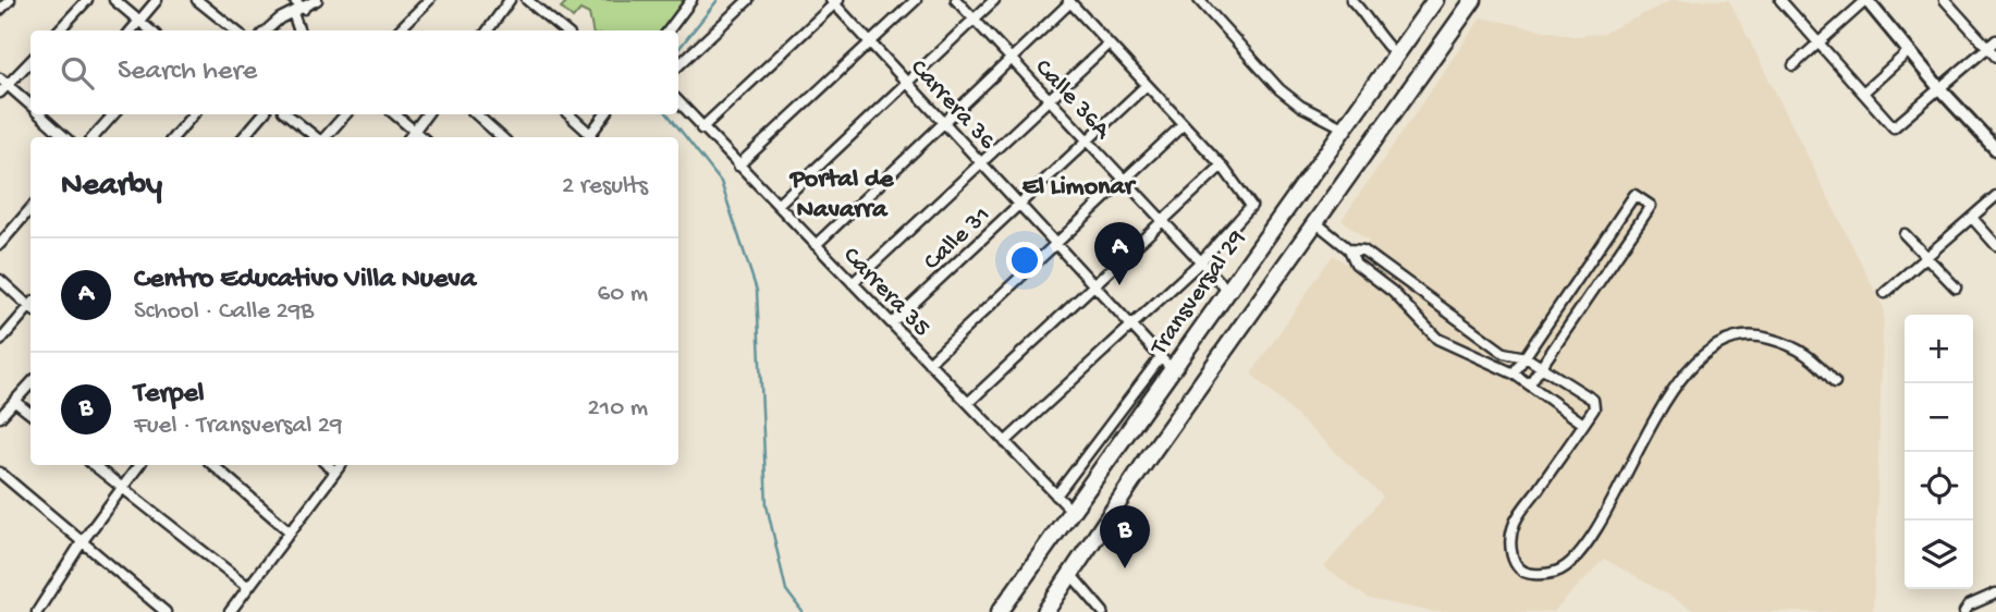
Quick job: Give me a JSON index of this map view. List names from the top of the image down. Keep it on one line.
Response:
{"streets":{"highway":["Transversal 29"],"street":["Calle 36A","Carrera 36","Calle 31","Carrera 35"]},"crossings":[["Calle 36A","Calle 31"],["Calle 36A","Transversal 29"],["Carrera 36","Calle 31"],["Carrera 36","Transversal 29"],["Calle 31","Carrera 35"],["Carrera 35","Transversal 29"]],"districts":["Portal de Navarra","El Limonar"],"page":{"search":"Search here","heading":["Nearby","2 results"],"pins":["A","B"],"list":[{"mark":"A","name":"Centro Educativo Villa Nueva","note":"School · Calle 29B","value":"60 m"},{"mark":"B","name":"Terpel","note":"Fuel · Transversal 29","value":"210 m"}],"map_buttons":["+","−"]}}
